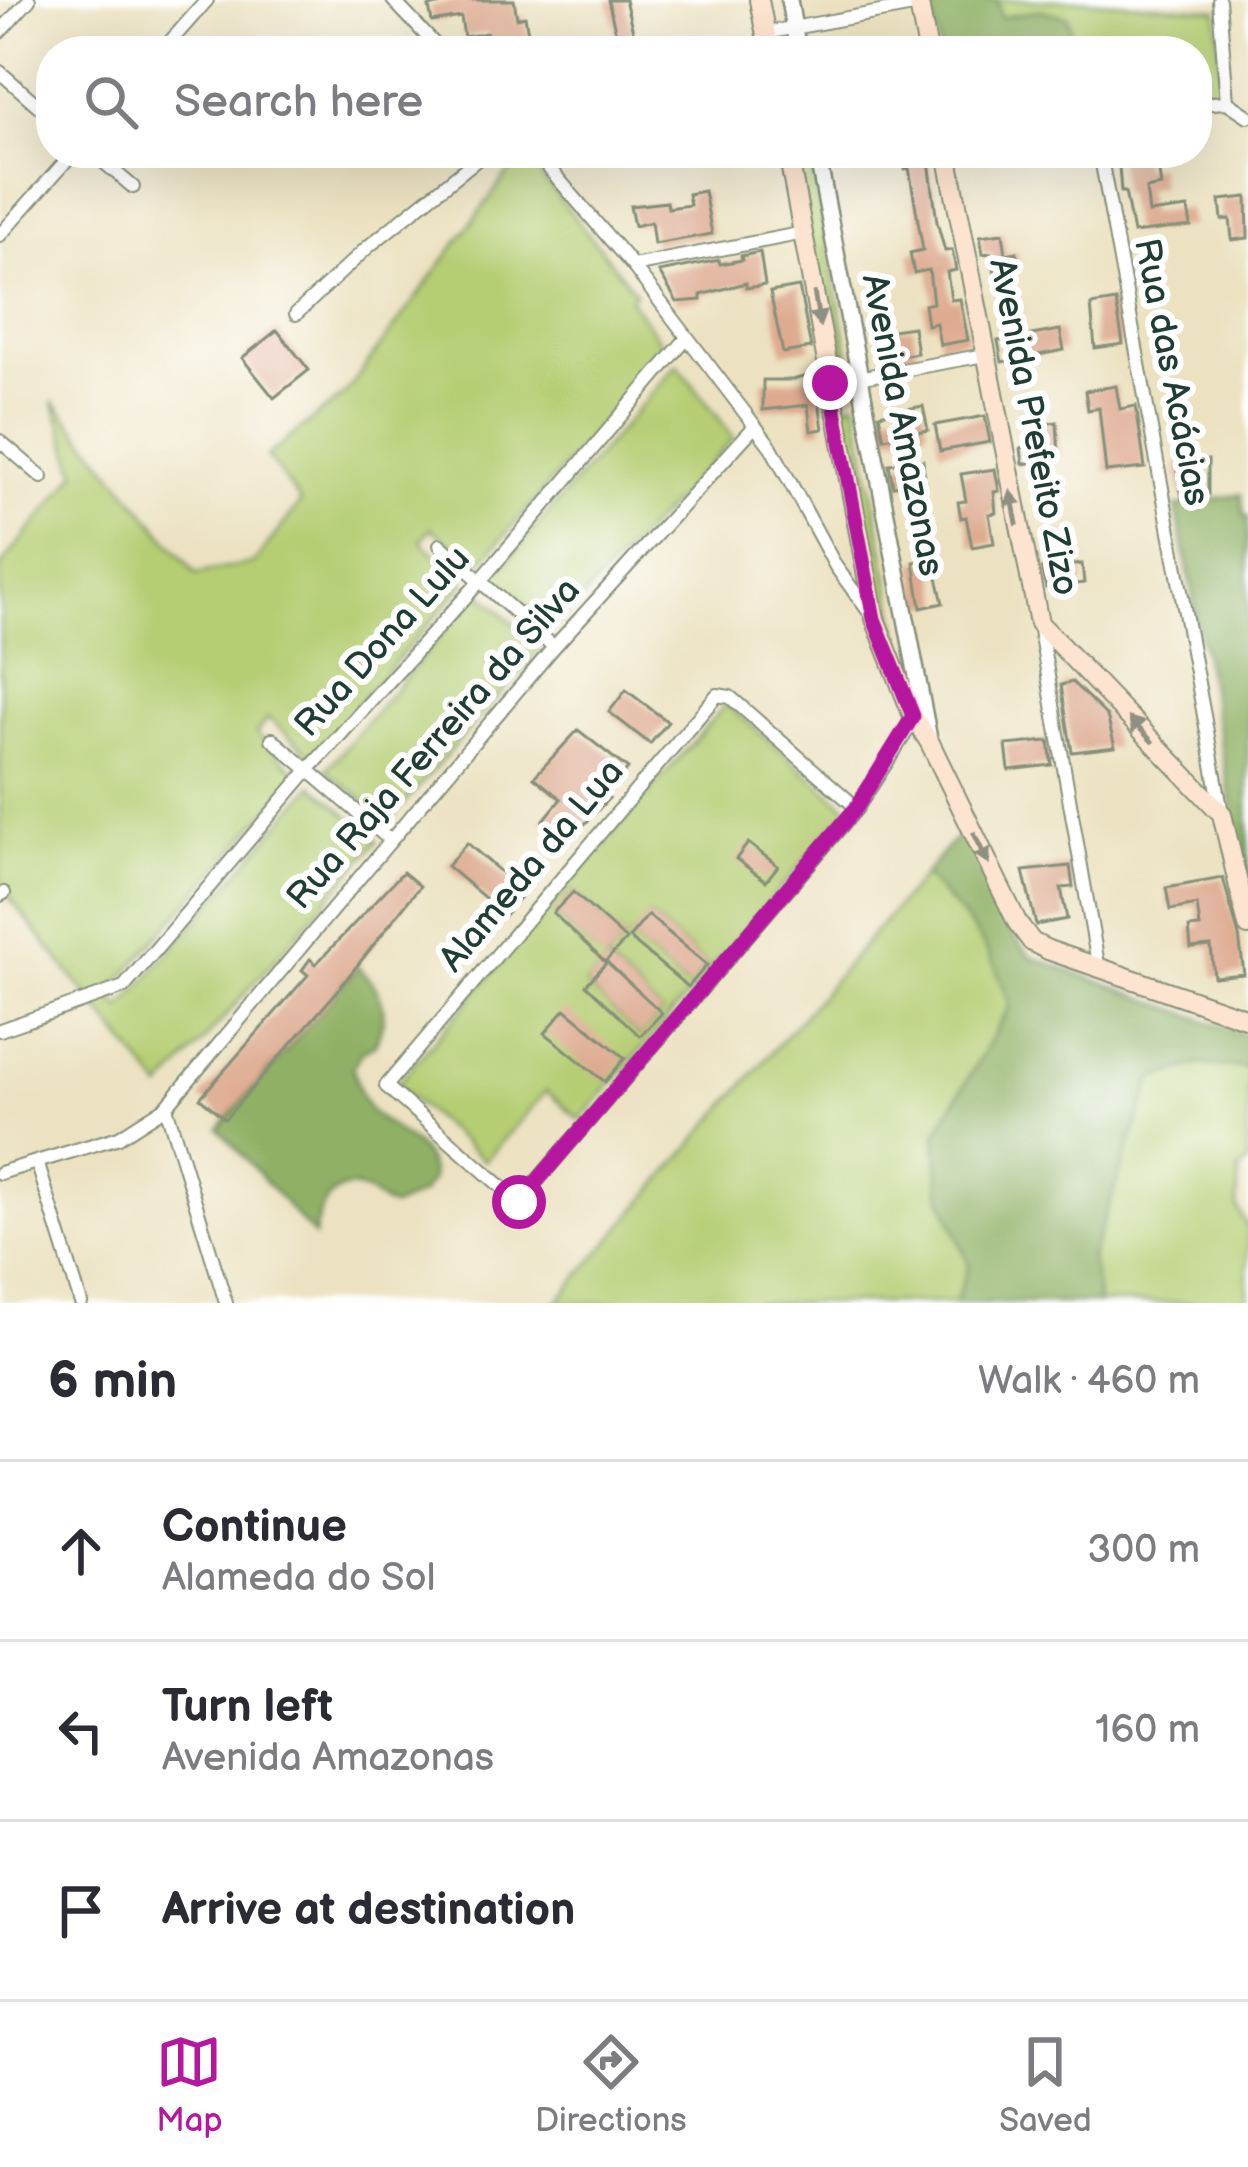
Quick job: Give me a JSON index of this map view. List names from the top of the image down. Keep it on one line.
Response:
{"streets":{"main road":["Avenida Amazonas","Avenida Prefeito Zizo"],"street":["Rua das Acácias","Rua Dona Lulu","Rua Raja Ferreira da Silva","Alameda da Lua"]},"crossings":[["Rua das Acácias","Avenida Prefeito Zizo"]],"one_way":["Avenida Prefeito Zizo"],"page":{"search":"Search here","heading":["6 min","Walk · 460 m"],"list":[["Continue","Alameda do Sol","300 m"],["Turn left","Avenida Amazonas","160 m"],"Arrive at destination"],"nav":["Map","Directions","Saved"]}}
